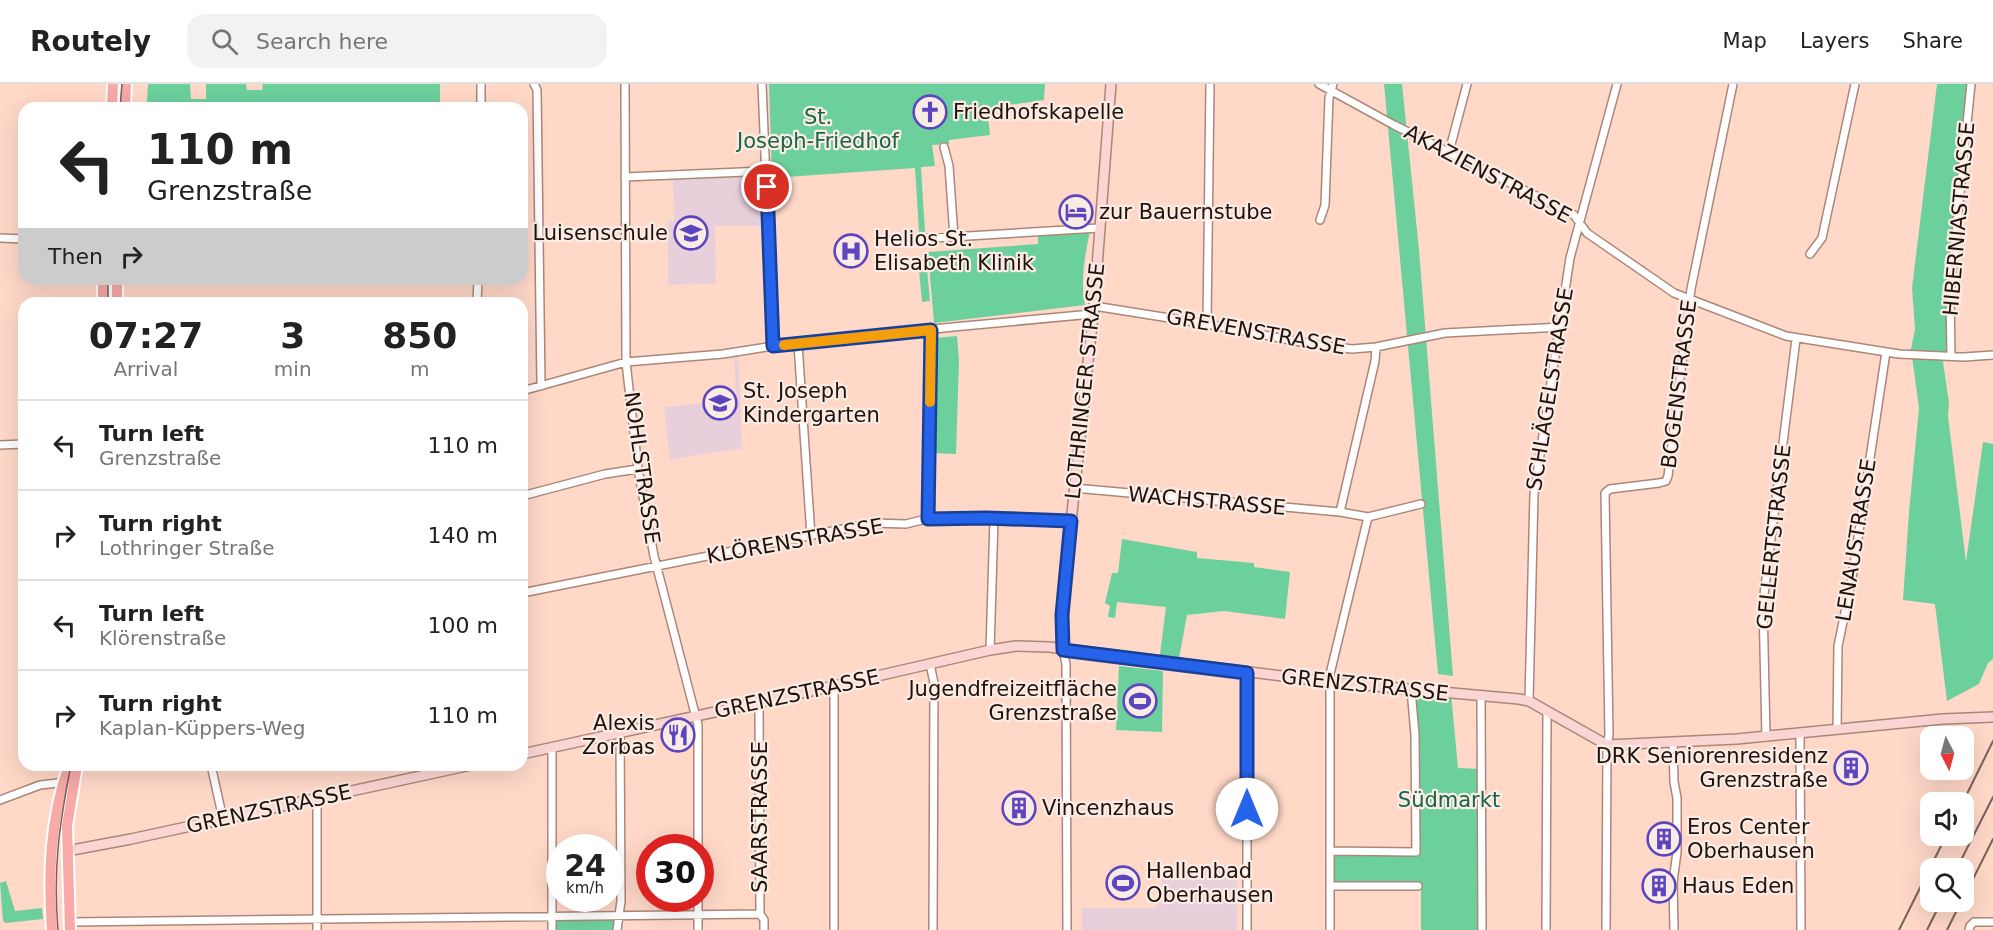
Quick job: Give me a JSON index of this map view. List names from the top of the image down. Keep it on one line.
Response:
{"streets":{"street":["AKAZIENSTRASSE","HIBERNIASTRASSE","GREVENSTRASSE","LOTHRINGER STRASSE","BOGENSTRASSE","SCHLÄGELSTRASSE","NOHLSTRASSE","WACHSTRASSE","GELLERTSTRASSE","LENAUSTRASSE","KLÖRENSTRASSE","GRENZSTRASSE","SAARSTRASSE"]},"crossings":[["AKAZIENSTRASSE","HIBERNIASTRASSE"],["AKAZIENSTRASSE","BOGENSTRASSE"],["AKAZIENSTRASSE","SCHLÄGELSTRASSE"],["AKAZIENSTRASSE","GELLERTSTRASSE"],["AKAZIENSTRASSE","LENAUSTRASSE"],["GREVENSTRASSE","LOTHRINGER STRASSE"],["GREVENSTRASSE","SCHLÄGELSTRASSE"],["GREVENSTRASSE","NOHLSTRASSE"],["LOTHRINGER STRASSE","WACHSTRASSE"],["LOTHRINGER STRASSE","KLÖRENSTRASSE"],["LOTHRINGER STRASSE","GRENZSTRASSE"],["BOGENSTRASSE","GRENZSTRASSE"],["SCHLÄGELSTRASSE","GRENZSTRASSE"],["NOHLSTRASSE","KLÖRENSTRASSE"],["NOHLSTRASSE","GRENZSTRASSE"],["GRENZSTRASSE","SAARSTRASSE"]],"parks":["St. Joseph-Friedhof","Südmarkt"],"places":{"church":["Friedhofskapelle"],"hotel":["zur Bauernstube"],"school or university":["Luisenschule","St. Joseph Kindergarten"],"hospital":["Helios St. Elisabeth Klinik"],"sports":["Jugendfreizeitfläche Grenzstraße","Hallenbad Oberhausen"],"restaurant":["Alexis Zorbas"],"building":["DRK Seniorenresidenz Grenzstraße","Vincenzhaus","Eros Center Oberhausen","Haus Eden"]},"north":"bottom","page":{"header":"Routely","search":"Search here","nav":["Map","Layers","Share"],"turn":["110 m","Grenzstraße"],"then":"Then","eta":["07:27","Arrival","3","min","850","m"],"list":[{"name":"Turn left","note":"Grenzstraße","value":"110 m"},{"name":"Turn right","note":"Lothringer Straße","value":"140 m"},{"name":"Turn left","note":"Klörenstraße","value":"100 m"},{"name":"Turn right","note":"Kaplan-Küppers-Weg","value":"110 m"}],"speed":"24 km/h","limit":"30"}}
